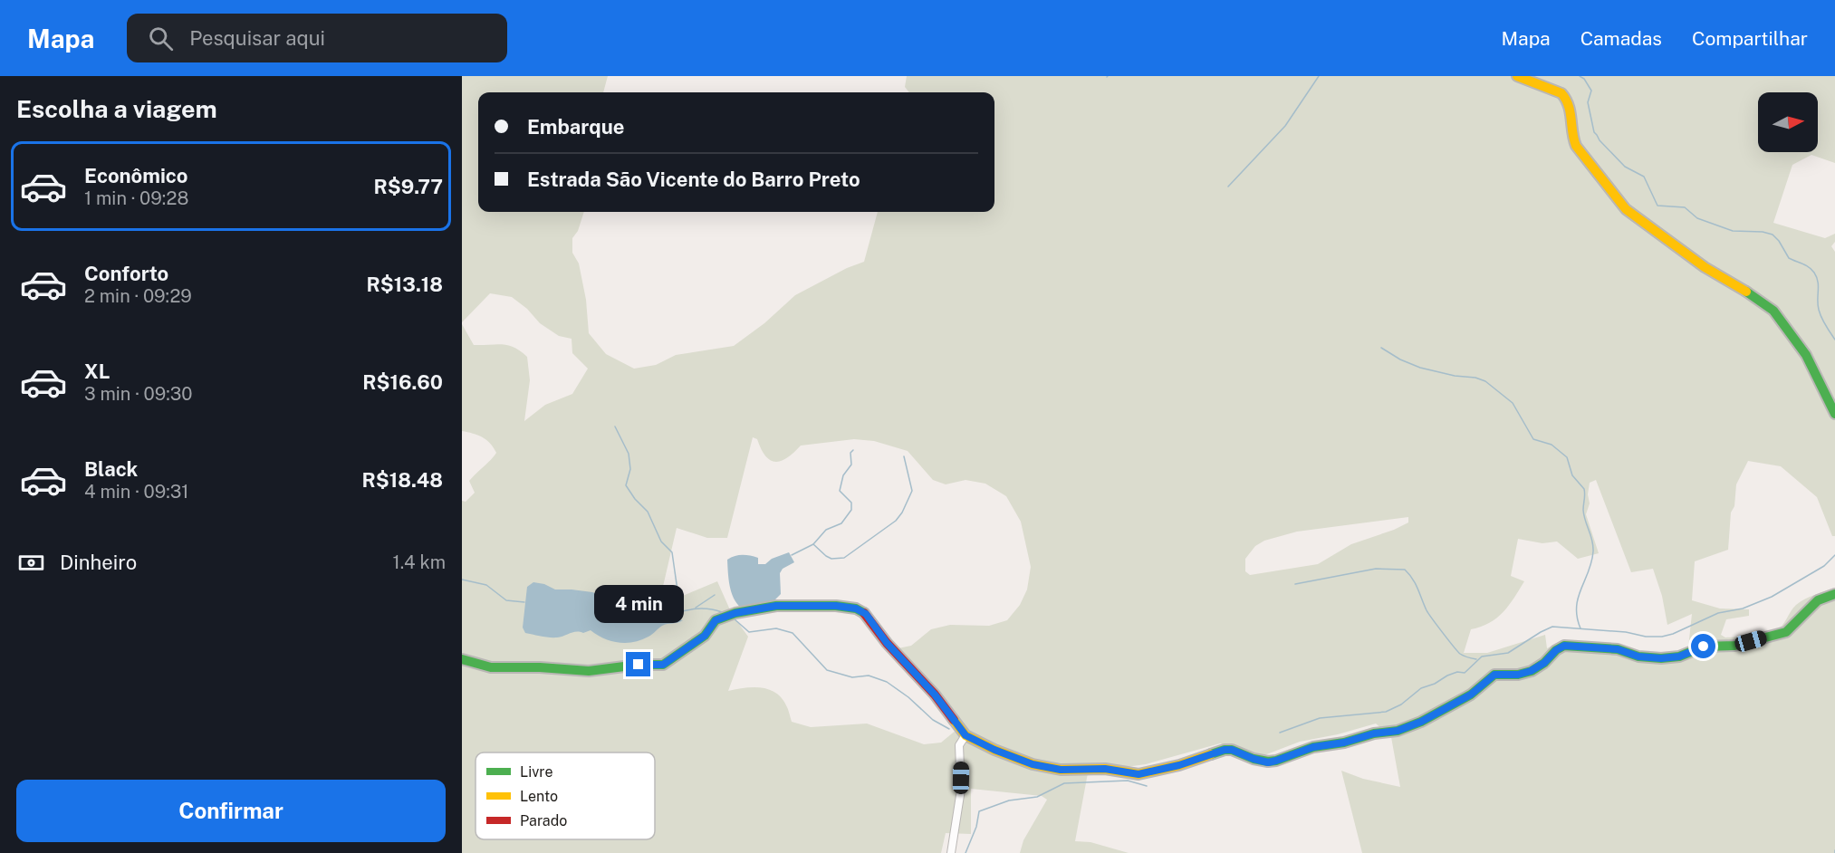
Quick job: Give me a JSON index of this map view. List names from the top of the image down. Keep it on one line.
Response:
{"legend":["Livre","Lento","Parado"],"north":"right","page":{"header":"Mapa","search":"Pesquisar aqui","nav":["Mapa","Camadas","Compartilhar"],"heading":"Escolha a viagem","banner":["Embarque","Estrada São Vicente do Barro Preto"],"list":[{"name":"Econômico","note":"1 min · 09:28","value":"R$9.77"},{"name":"Conforto","note":"2 min · 09:29","value":"R$13.18"},{"name":"XL","note":"3 min · 09:30","value":"R$16.60"},{"name":"Black","note":"4 min · 09:31","value":"R$18.48"}],"pay":["Dinheiro","1.4 km"],"bubble":"4 min","buttons":"Confirmar"}}
